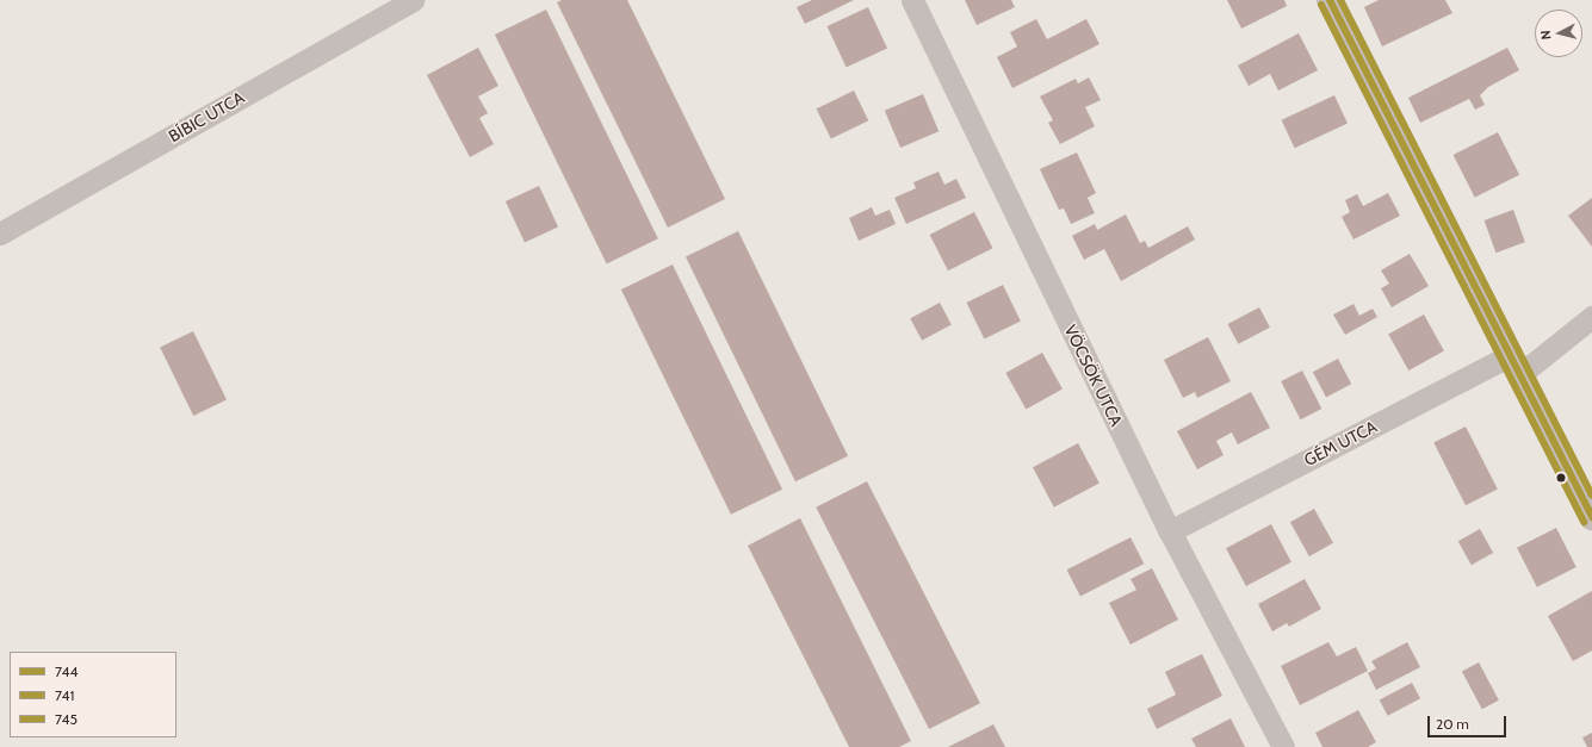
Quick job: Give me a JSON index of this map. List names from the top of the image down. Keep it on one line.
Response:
{"streets":{"street":["BÍBIC UTCA","VÖCSÖK UTCA","GÉM UTCA"]},"crossings":[["VÖCSÖK UTCA","GÉM UTCA"]],"lines":["transit line 744","transit line 745","transit line 741"],"legend":["744","741","745"],"scale_bar":"20 m","north":"left"}
